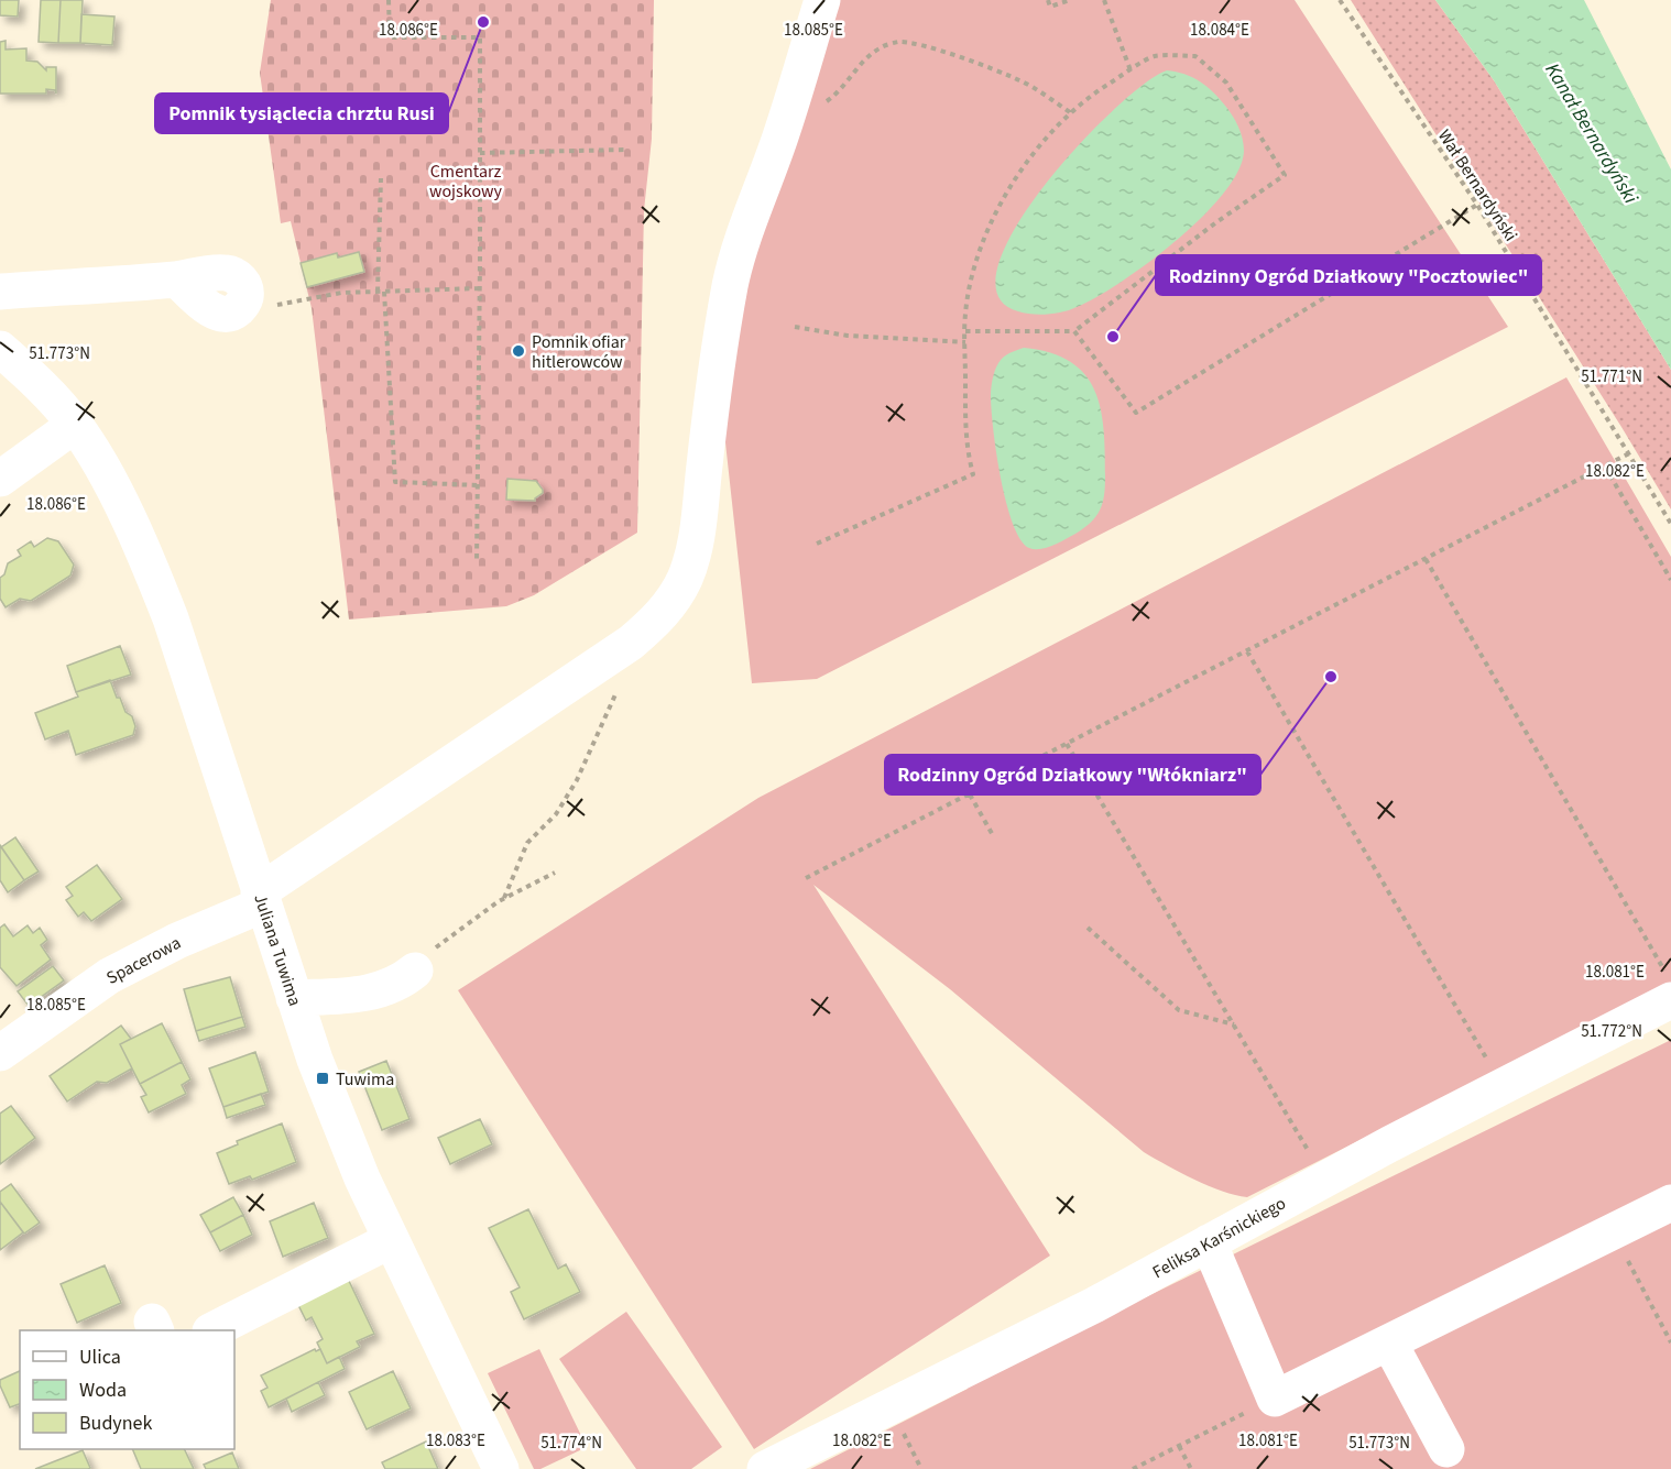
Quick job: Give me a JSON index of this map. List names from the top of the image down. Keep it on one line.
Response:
{"streets":{"street":["Juliana Tuwima","Spacerowa","Feliksa Karśnickiego"],"path":["Wał Bernardyński"]},"crossings":[["Juliana Tuwima","Spacerowa"]],"water":["Kanał Bernardyński"],"parks":["Cmentarz wojskowy"],"places":{"other":["Pomnik tysiąclecia chrztu Rusi","Rodzinny Ogród Działkowy \"Pocztowiec\"","Pomnik ofiar hitlerowców","Rodzinny Ogród Działkowy \"Włókniarz\""],"transit":["Tuwima"]},"legend":["Ulica","Woda","Budynek"],"coordinates":["18.086°E","18.085°E","18.084°E","51.773°N","51.771°N","18.082°E","18.081°E","51.772°N","18.083°E","51.774°N"]}
